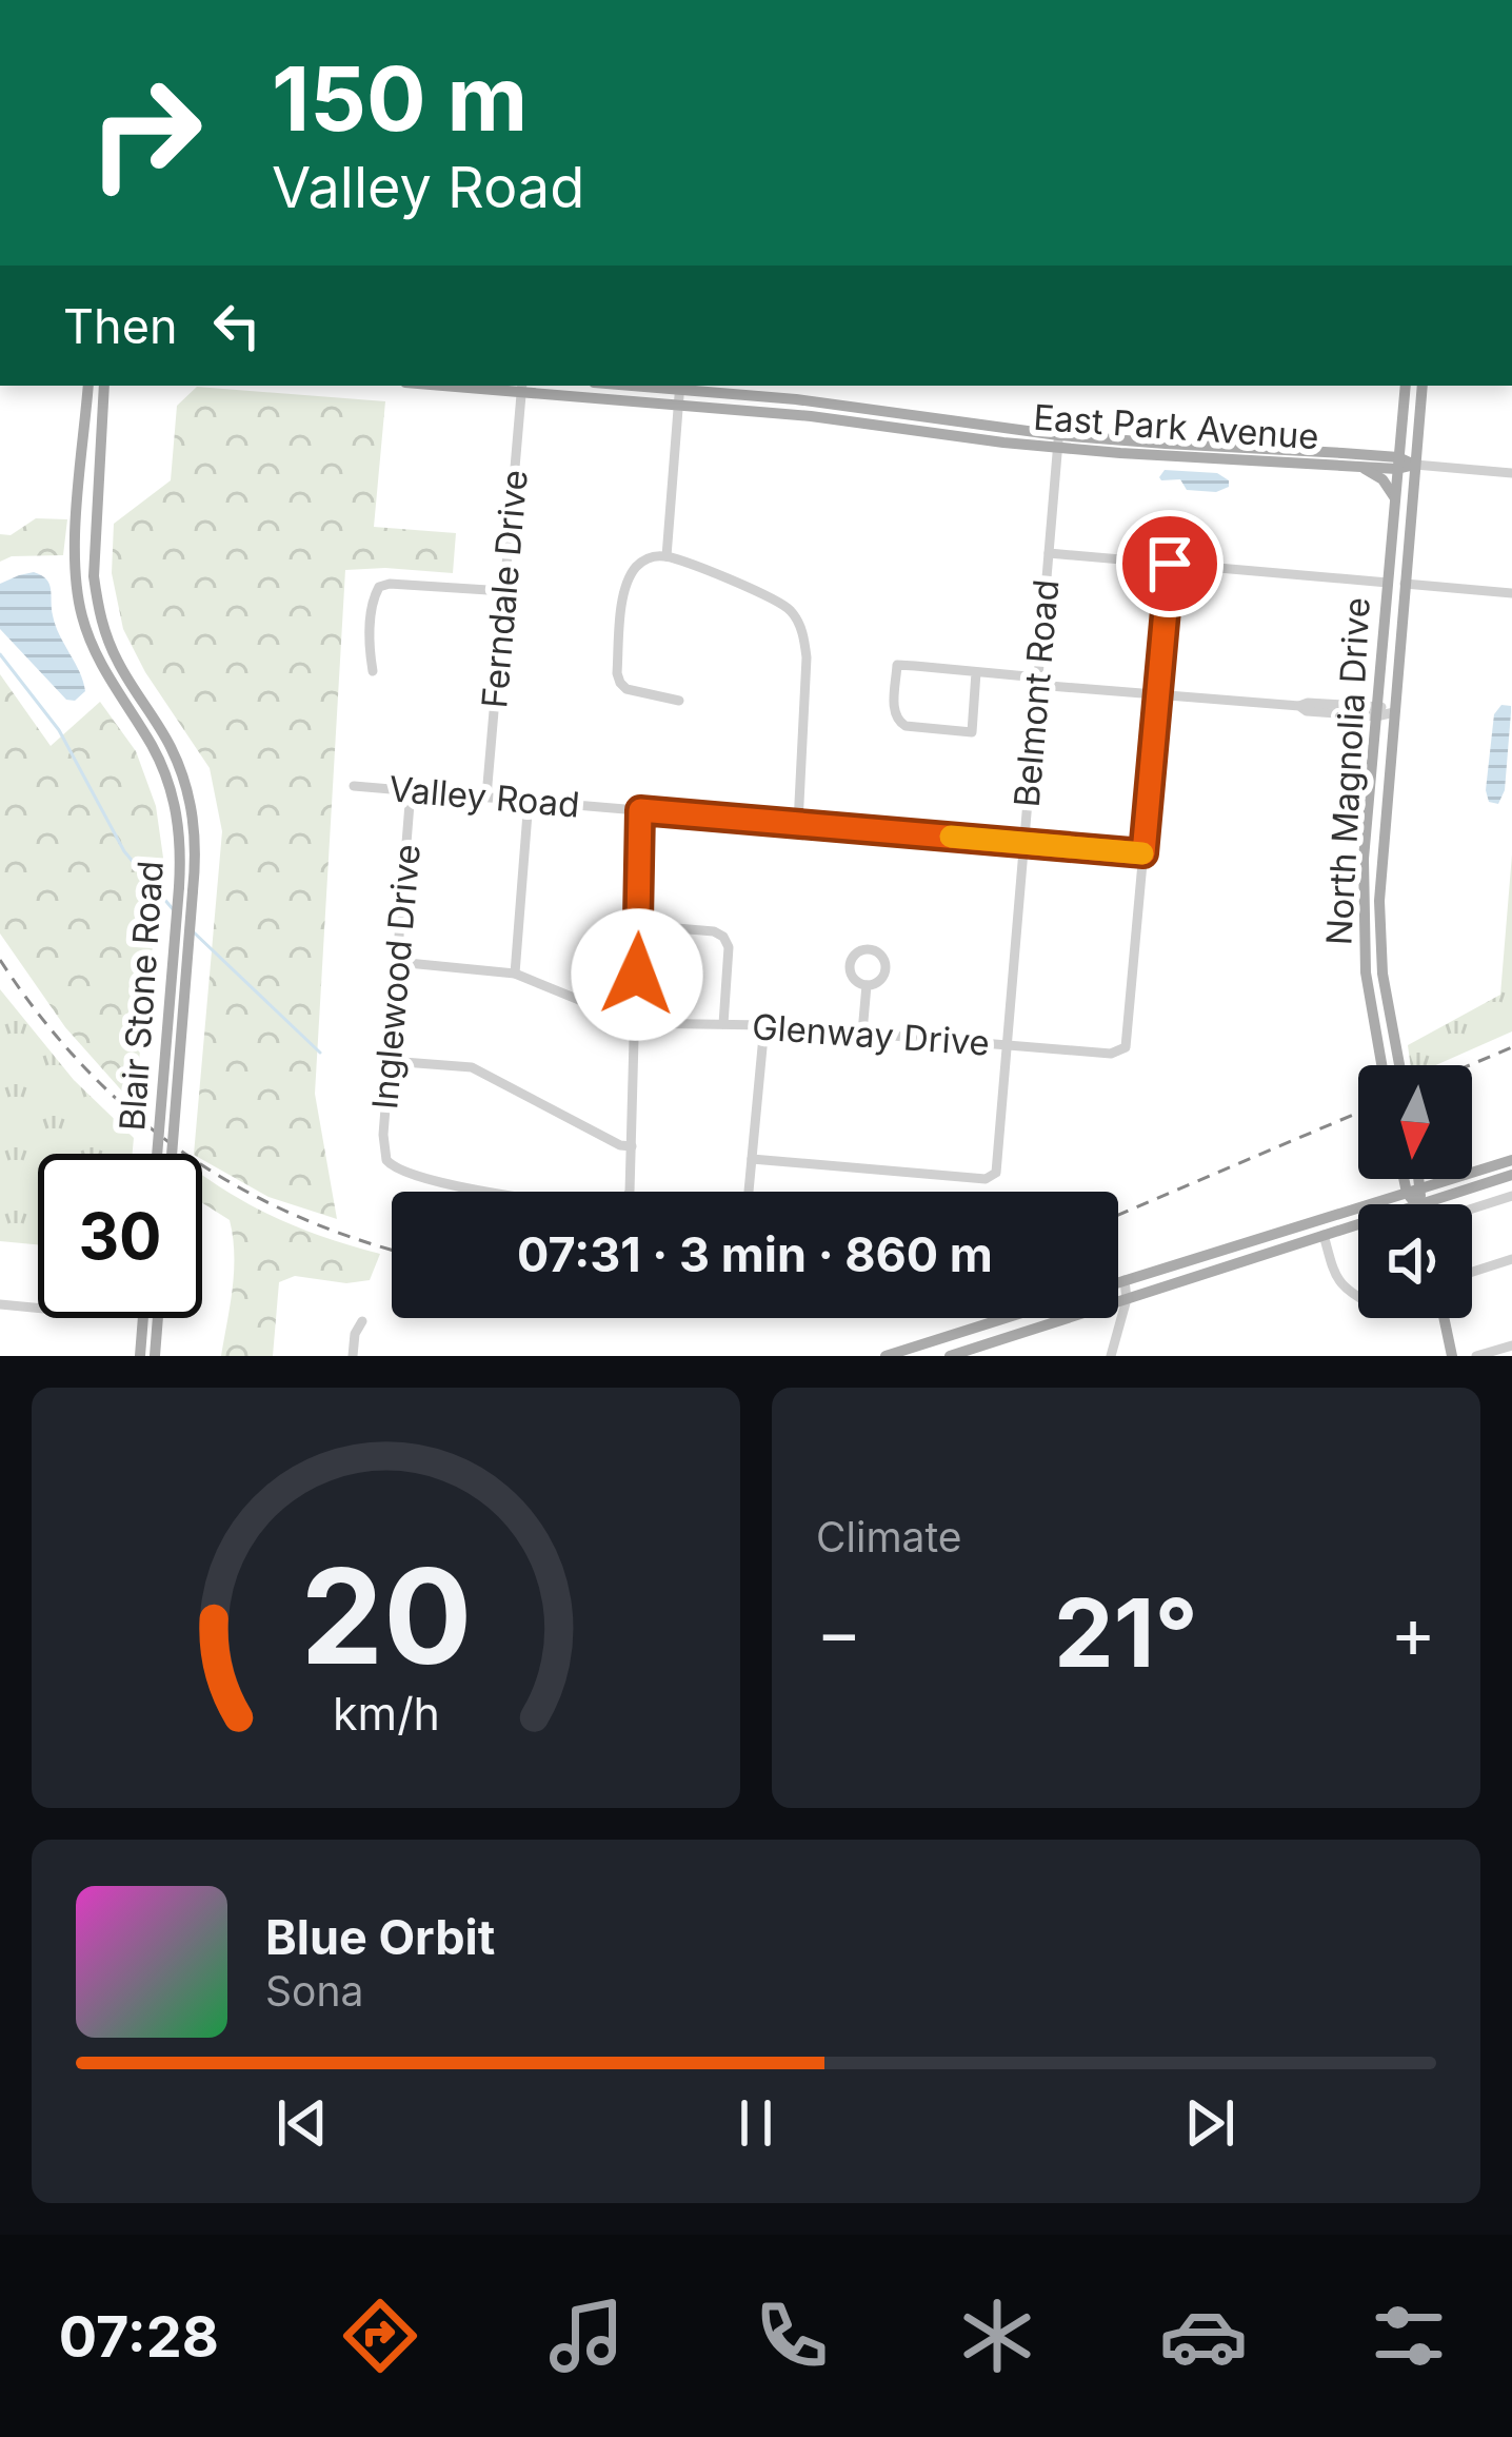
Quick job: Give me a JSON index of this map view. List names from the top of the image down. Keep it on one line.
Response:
{"streets":{"main road":["East Park Avenue","North Magnolia Drive","Blair Stone Road"],"street":["Ferndale Drive","Belmont Road","Valley Road","Inglewood Drive","Glenway Drive"]},"crossings":[["East Park Avenue","Ferndale Drive"],["East Park Avenue","Belmont Road"],["East Park Avenue","North Magnolia Drive"],["Ferndale Drive","Valley Road"],["Belmont Road","Valley Road"],["Belmont Road","Glenway Drive"],["Valley Road","Inglewood Drive"],["Valley Road","Glenway Drive"],["Inglewood Drive","Glenway Drive"]],"north":"bottom","page":{"turn":["150 m","Valley Road"],"then":"Then","limit":"30","trip":"07:31 · 3 min · 860 m","tile":"Climate","heat":["−","21°","+"],"song":["Blue Orbit","Sona"],"tabs":"07:28","gauge":["20","km/h"]}}
